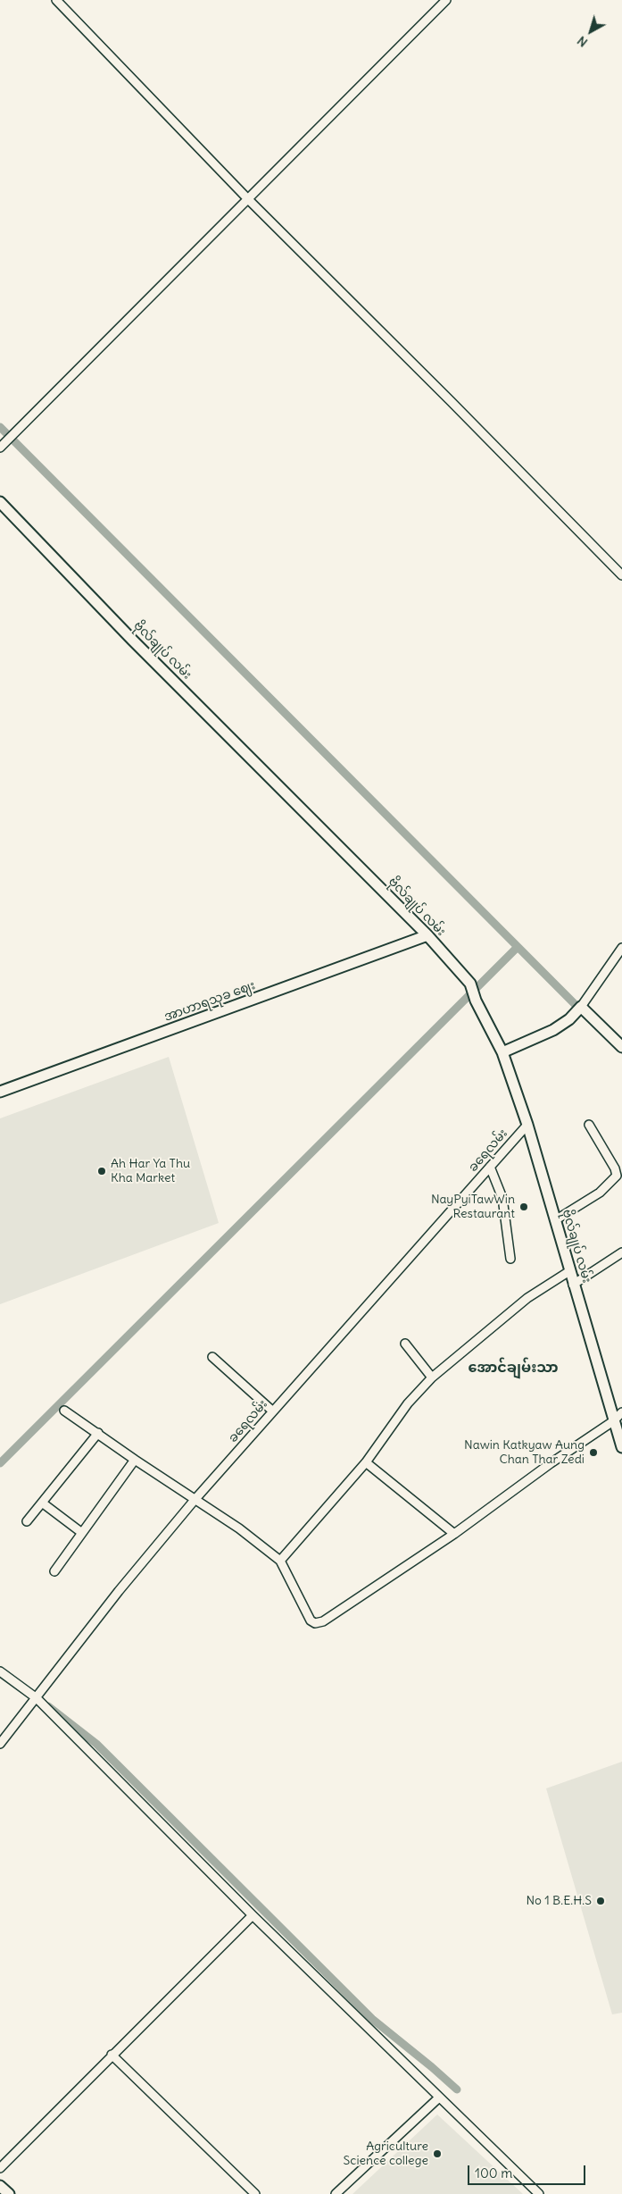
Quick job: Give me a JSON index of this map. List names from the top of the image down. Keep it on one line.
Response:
{"streets":{"main road":["ဗိုလ်ချုပ် လမ်း","အာဟာရသုခ ဈေး"],"street":["ခရေလမ်း"]},"crossings":[["ဗိုလ်ချုပ် လမ်း","အာဟာရသုခ ဈေး"],["ဗိုလ်ချုပ် လမ်း","ခရေလမ်း"]],"districts":["အောင်ချမ်းသာ"],"places":["Ah Har Ya Thu Kha Market","NayPyiTawWin Restaurant","Nawin Katkyaw Aung Chan Thar Zedi","No 1 B.E.H.S","Agriculture Science college"],"scale_bar":"100 m","north":"bottom left"}
